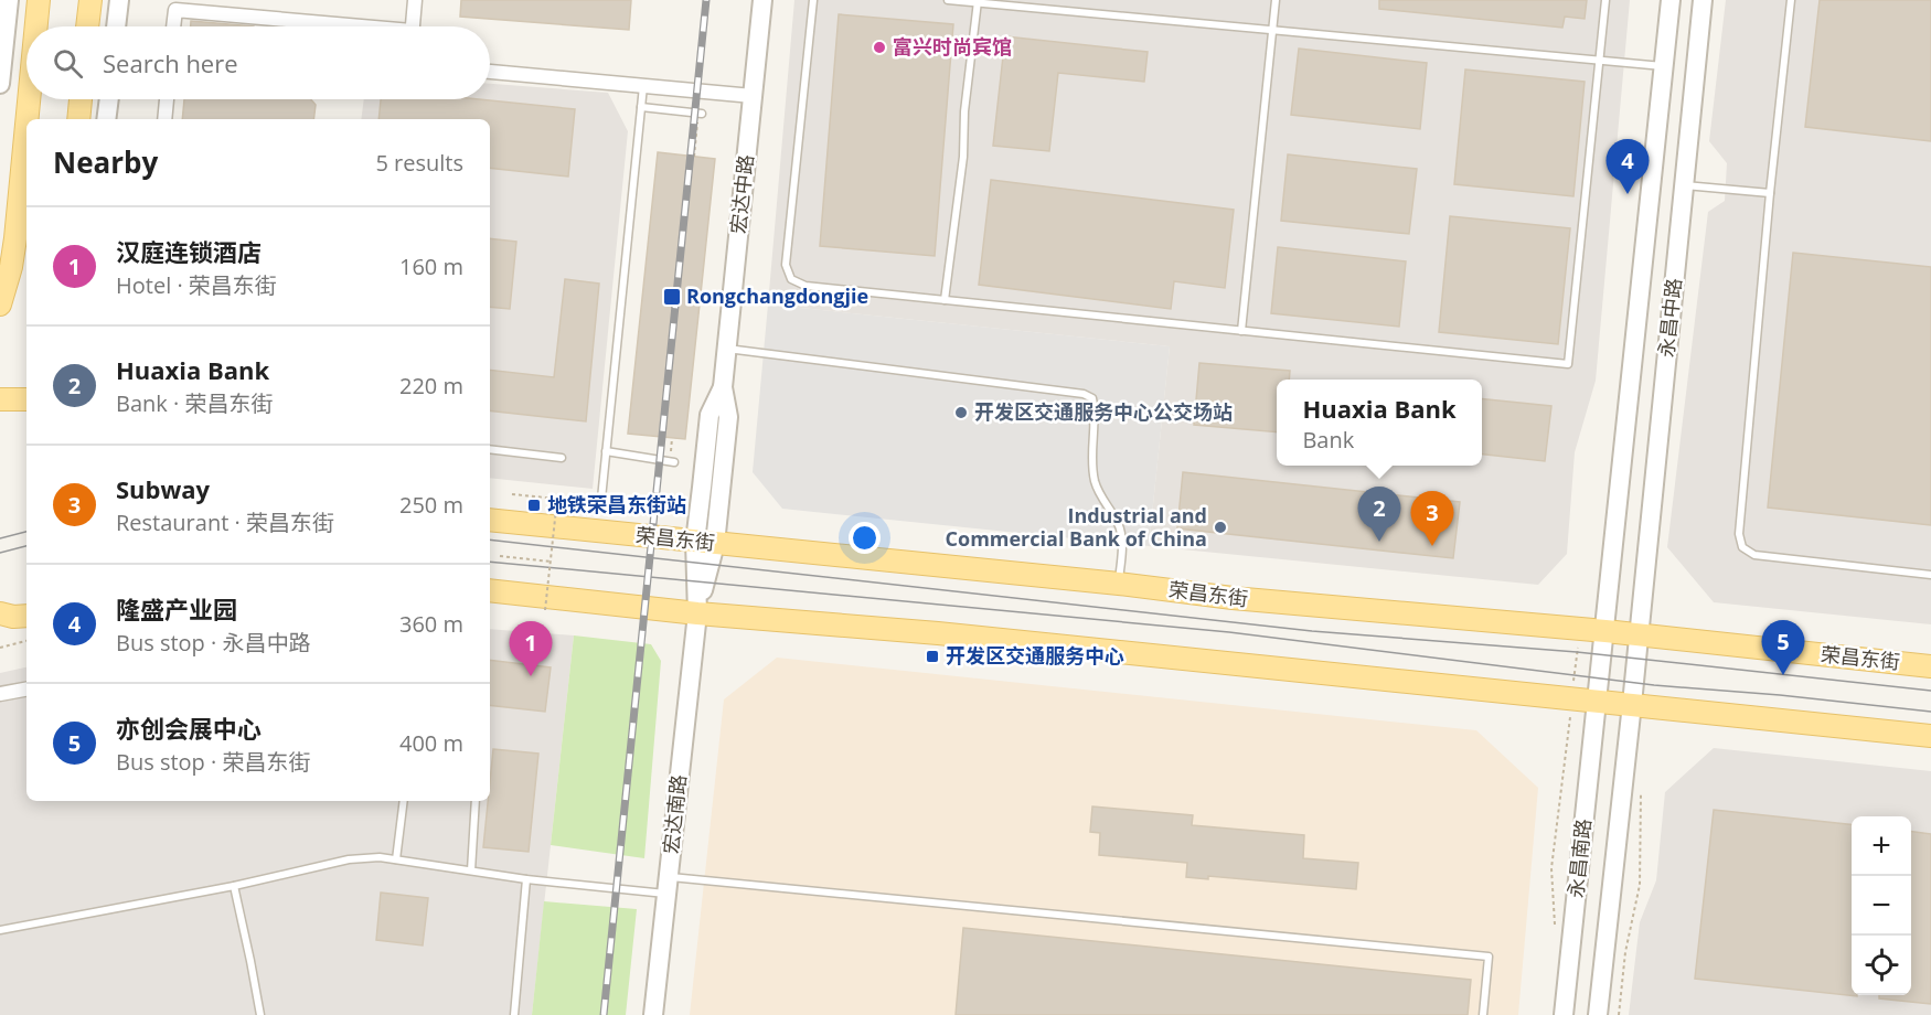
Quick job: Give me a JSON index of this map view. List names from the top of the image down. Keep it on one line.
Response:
{"streets":{"main road":["荣昌东街"],"street":["宏达中路","永昌中路","宏达南路","永昌南路"]},"crossings":[["宏达中路","荣昌东街"],["宏达中路","宏达南路"],["永昌中路","荣昌东街"],["永昌中路","永昌南路"],["荣昌东街","宏达南路"]],"places":{"other":["富兴时尚宾馆","开发区交通服务中心公交场站","Industrial and Commercial Bank of China"],"transit":["Rongchangdongjie","地铁荣昌东街站","开发区交通服务中心"]},"page":{"search":"Search here","heading":["Nearby","5 results"],"pins":["4","2","3","5","1"],"list":[{"mark":"1","name":"汉庭连锁酒店","note":"Hotel · 荣昌东街","value":"160 m"},{"mark":"2","name":"Huaxia Bank","note":"Bank · 荣昌东街","value":"220 m"},{"mark":"3","name":"Subway","note":"Restaurant · 荣昌东街","value":"250 m"},{"mark":"4","name":"隆盛产业园","note":"Bus stop · 永昌中路","value":"360 m"},{"mark":"5","name":"亦创会展中心","note":"Bus stop · 荣昌东街","value":"400 m"}],"popup":["Huaxia Bank","Bank"],"map_buttons":["+","−"]}}
